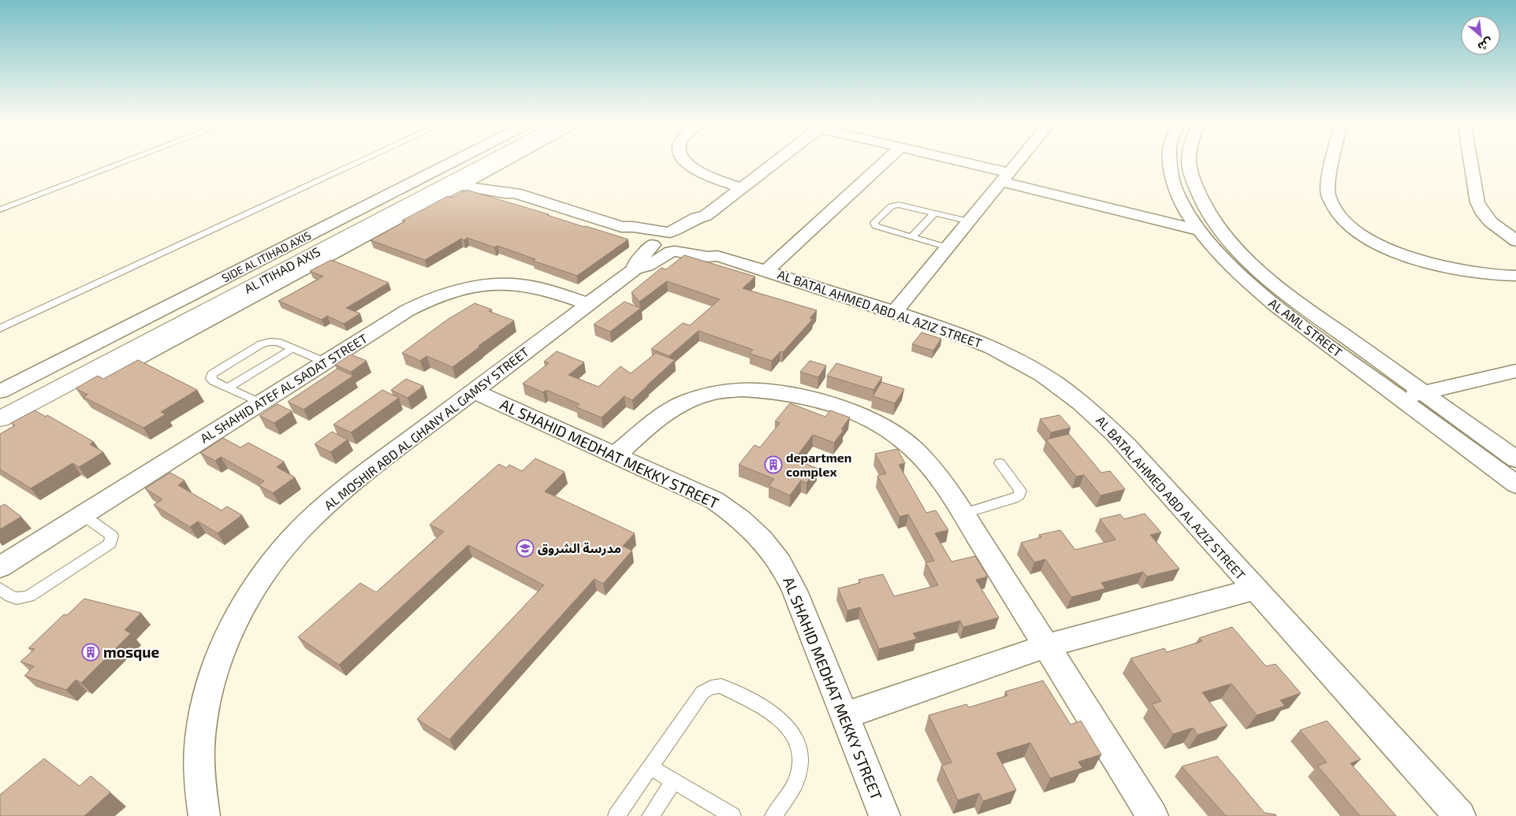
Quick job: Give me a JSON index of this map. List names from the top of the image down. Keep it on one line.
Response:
{"streets":{"street":["SIDE AL ITIHAD AXIS","AL ITIHAD AXIS","AL BATAL AHMED ABD AL AZIZ STREET","AL AML STREET","AL SHAHID ATEF AL SADAT STREET","AL MOSHIR ABD AL GHANY AL GAMSY STREET","AL SHAHID MEDHAT MEKKY STREET"]},"crossings":[["AL BATAL AHMED ABD AL AZIZ STREET","AL MOSHIR ABD AL GHANY AL GAMSY STREET"],["AL SHAHID ATEF AL SADAT STREET","AL MOSHIR ABD AL GHANY AL GAMSY STREET"],["AL MOSHIR ABD AL GHANY AL GAMSY STREET","AL SHAHID MEDHAT MEKKY STREET"]],"places":{"building":["departmen complex","mosque"],"school or university":["مدرسة الشروق"]},"north":"bottom right"}
